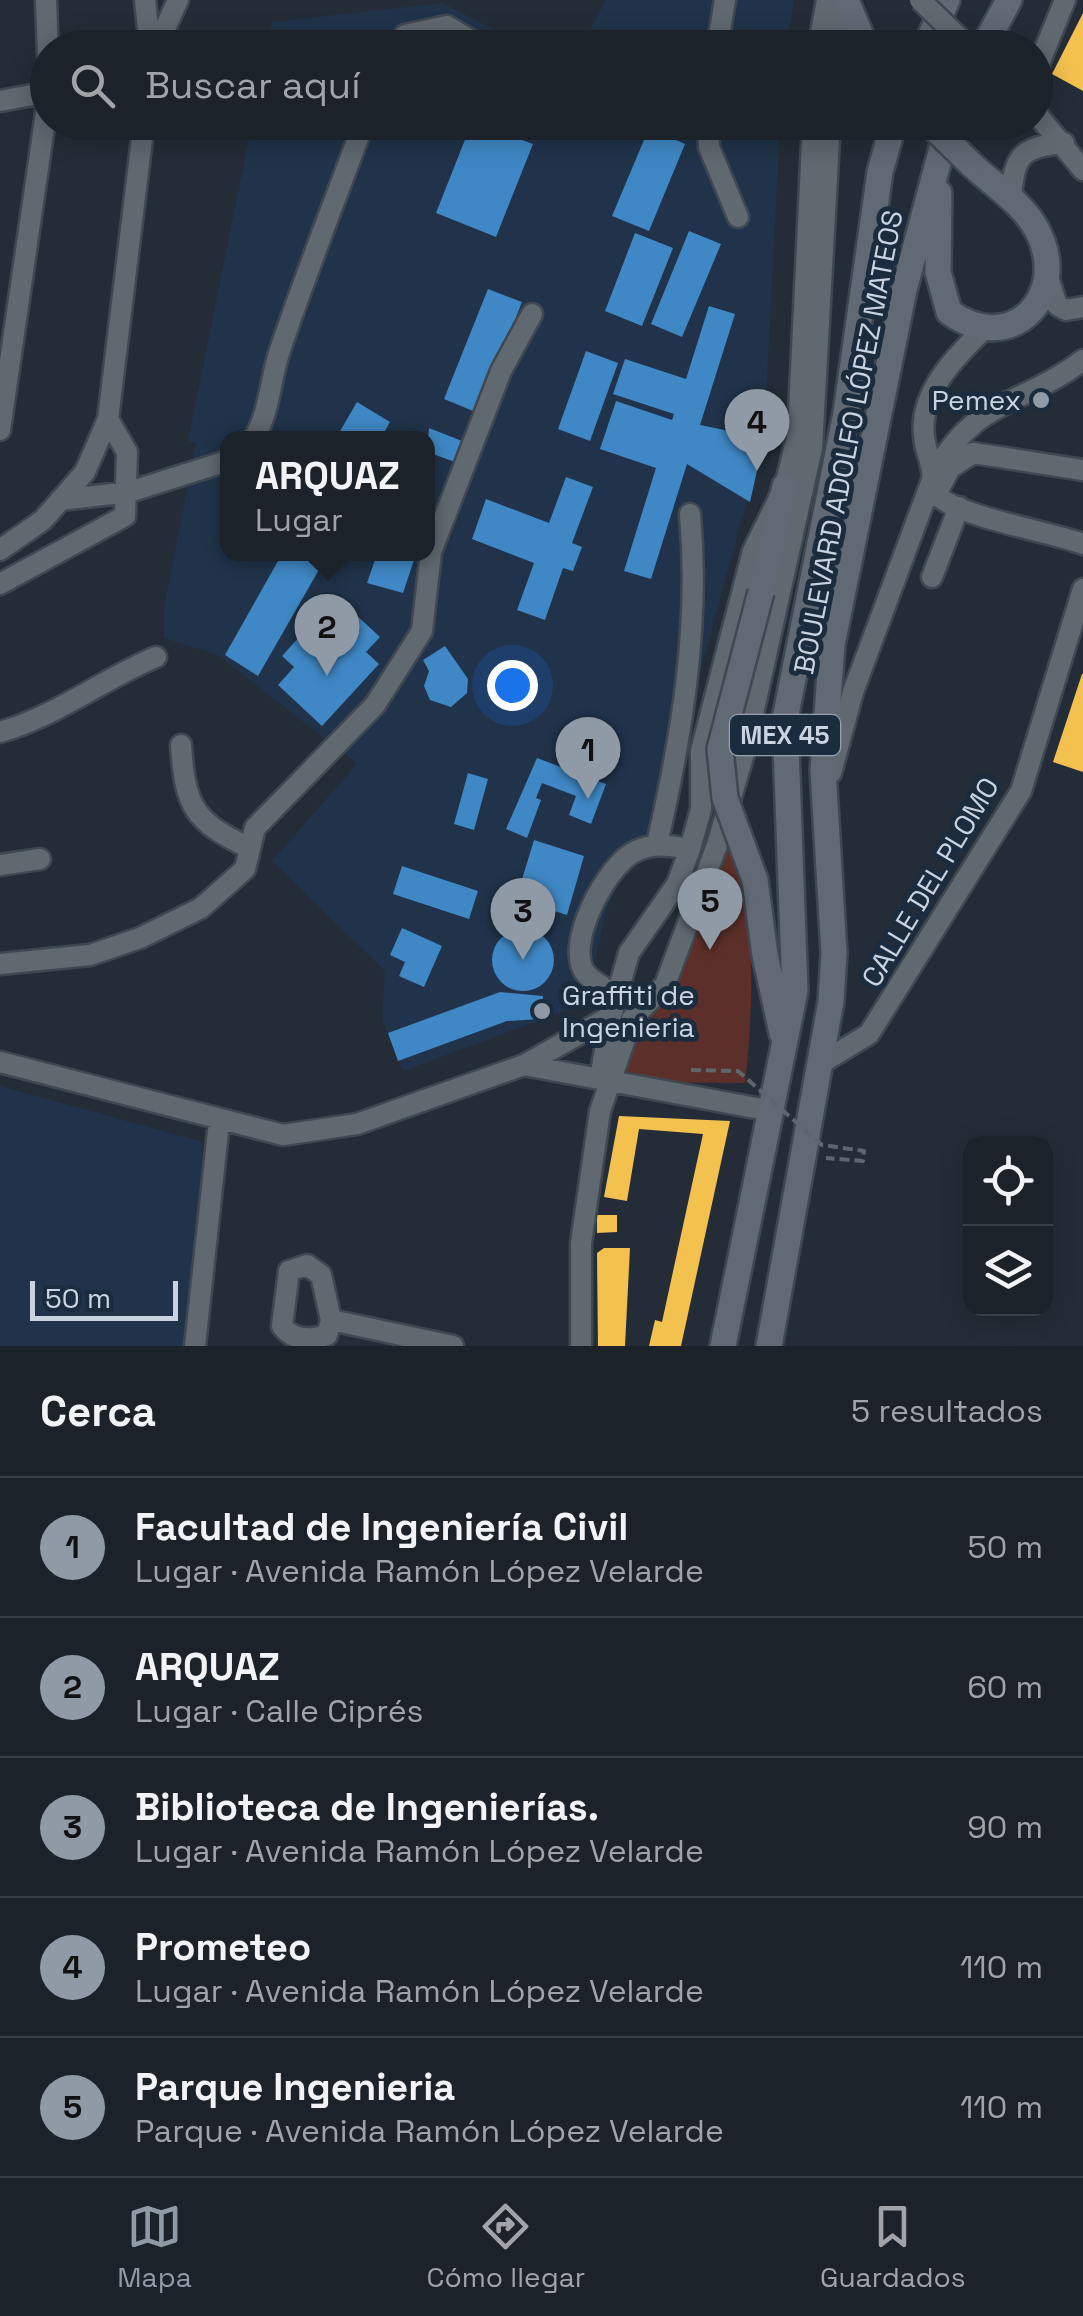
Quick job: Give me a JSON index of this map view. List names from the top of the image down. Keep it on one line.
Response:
{"streets":{"main road":["BOULEVARD ADOLFO LÓPEZ MATEOS","MEX 45"],"street":["CALLE DEL PLOMO"]},"crossings":[["BOULEVARD ADOLFO LÓPEZ MATEOS","MEX 45"],["BOULEVARD ADOLFO LÓPEZ MATEOS","CALLE DEL PLOMO"]],"places":["Pemex","Graffiti de Ingenieria"],"scale_bar":"50 m","page":{"search":"Buscar aquí","pins":["4","2","1","5","3"],"popup":["ARQUAZ","Lugar"],"scale":"50 m","heading":["Cerca","5 resultados"],"list":[{"mark":"1","name":"Facultad de Ingeniería Civil","note":"Lugar · Avenida Ramón López Velarde","value":"50 m"},{"mark":"2","name":"ARQUAZ","note":"Lugar · Calle Ciprés","value":"60 m"},{"mark":"3","name":"Biblioteca de Ingenierías.","note":"Lugar · Avenida Ramón López Velarde","value":"90 m"},{"mark":"4","name":"Prometeo","note":"Lugar · Avenida Ramón López Velarde","value":"110 m"},{"mark":"5","name":"Parque Ingenieria","note":"Parque · Avenida Ramón López Velarde","value":"110 m"}],"nav":["Mapa","Cómo llegar","Guardados"]}}
